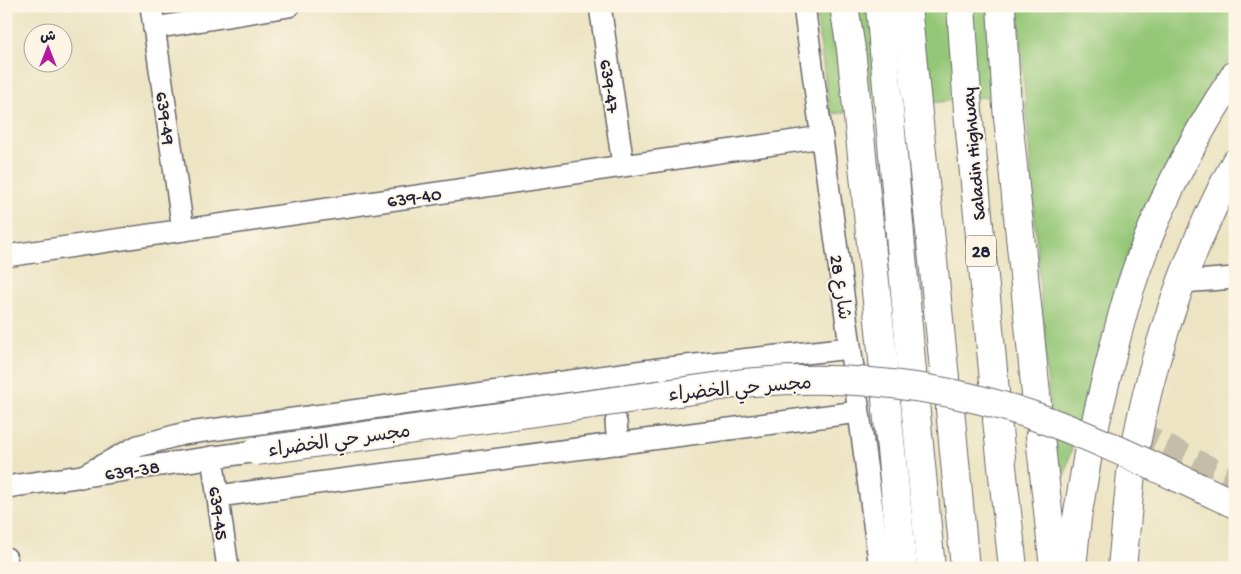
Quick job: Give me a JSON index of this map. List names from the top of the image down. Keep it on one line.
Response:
{"streets":{"main road":["Saladin Highway","28","مجسر حي الخضراء"],"street":["639-47","639-49","639-40","شارع 28","639-38","639-45"]},"crossings":[["639-47","639-40"],["639-49","639-40"],["639-40","شارع 28"],["مجسر حي الخضراء","639-38"],["639-38","639-45"]],"north":"top"}
